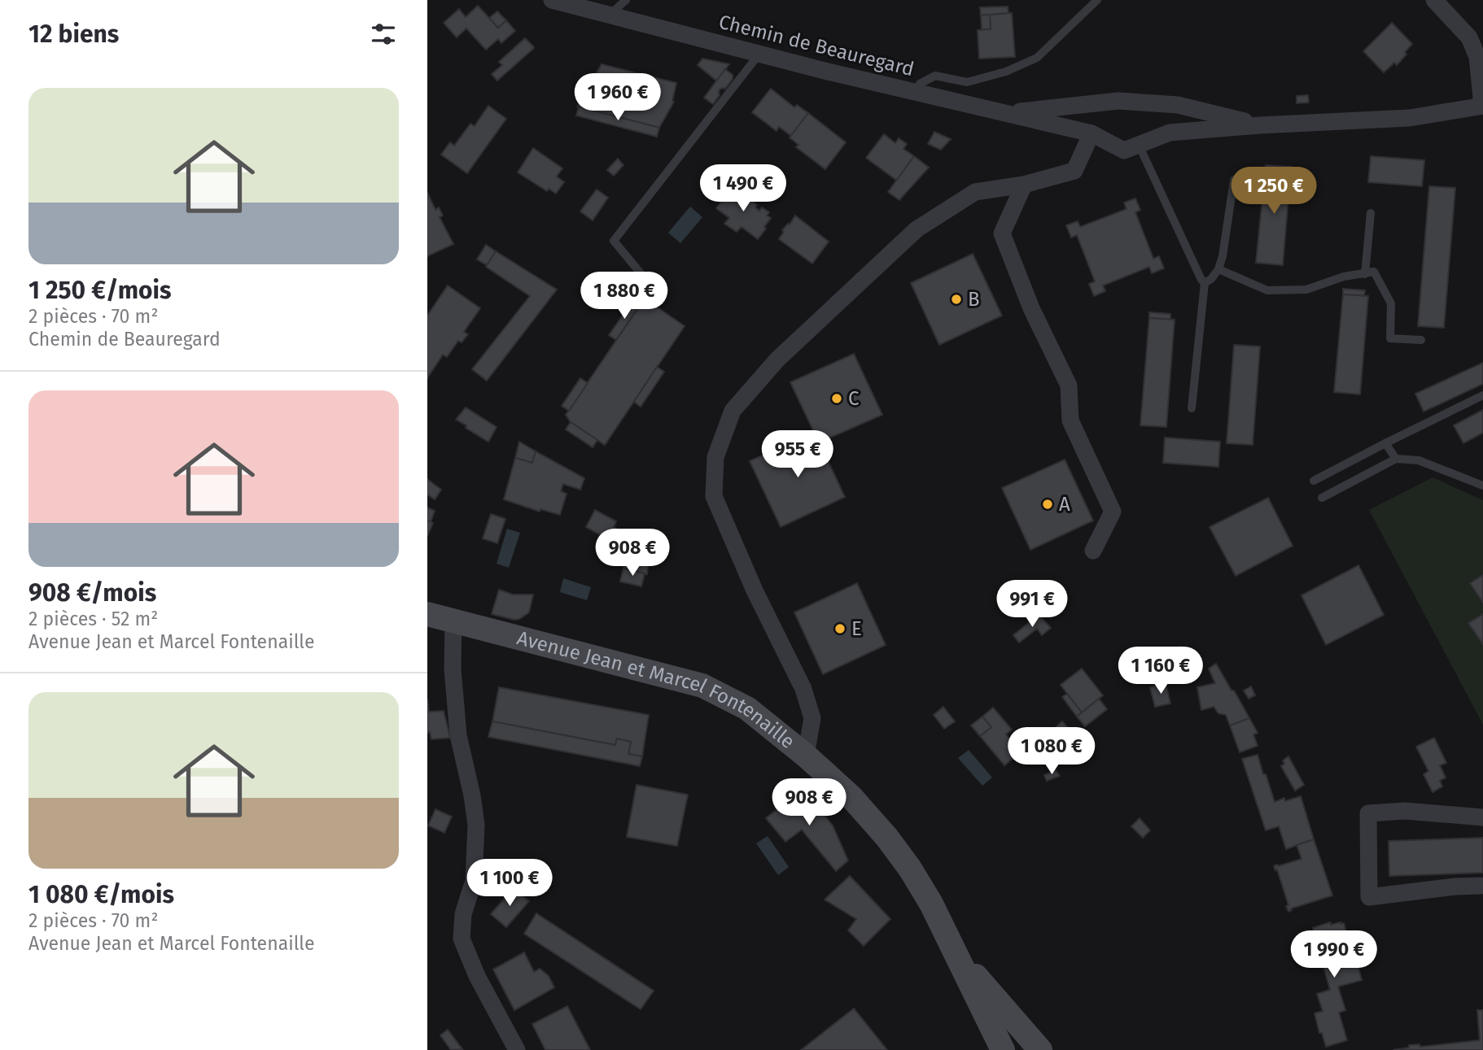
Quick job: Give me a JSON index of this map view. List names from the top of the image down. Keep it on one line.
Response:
{"streets":{"main road":["Avenue Jean et Marcel Fontenaille"],"street":["Chemin de Beauregard"]},"places":["B","C","A","E"],"page":{"heading":"12 biens","list":[{"name":"1 250 €/mois","note":"2 pièces · 70 m² · Chemin de Beauregard"},{"name":"908 €/mois","note":"2 pièces · 52 m² · Avenue Jean et Marcel Fontenaille"},{"name":"1 080 €/mois","note":"2 pièces · 70 m² · Avenue Jean et Marcel Fontenaille"}],"price":["1 960 €","1 490 €","1 250 €","1 880 €","955 €","908 €","991 €","1 160 €","1 080 €","908 €","1 100 €","1 990 €"]}}
